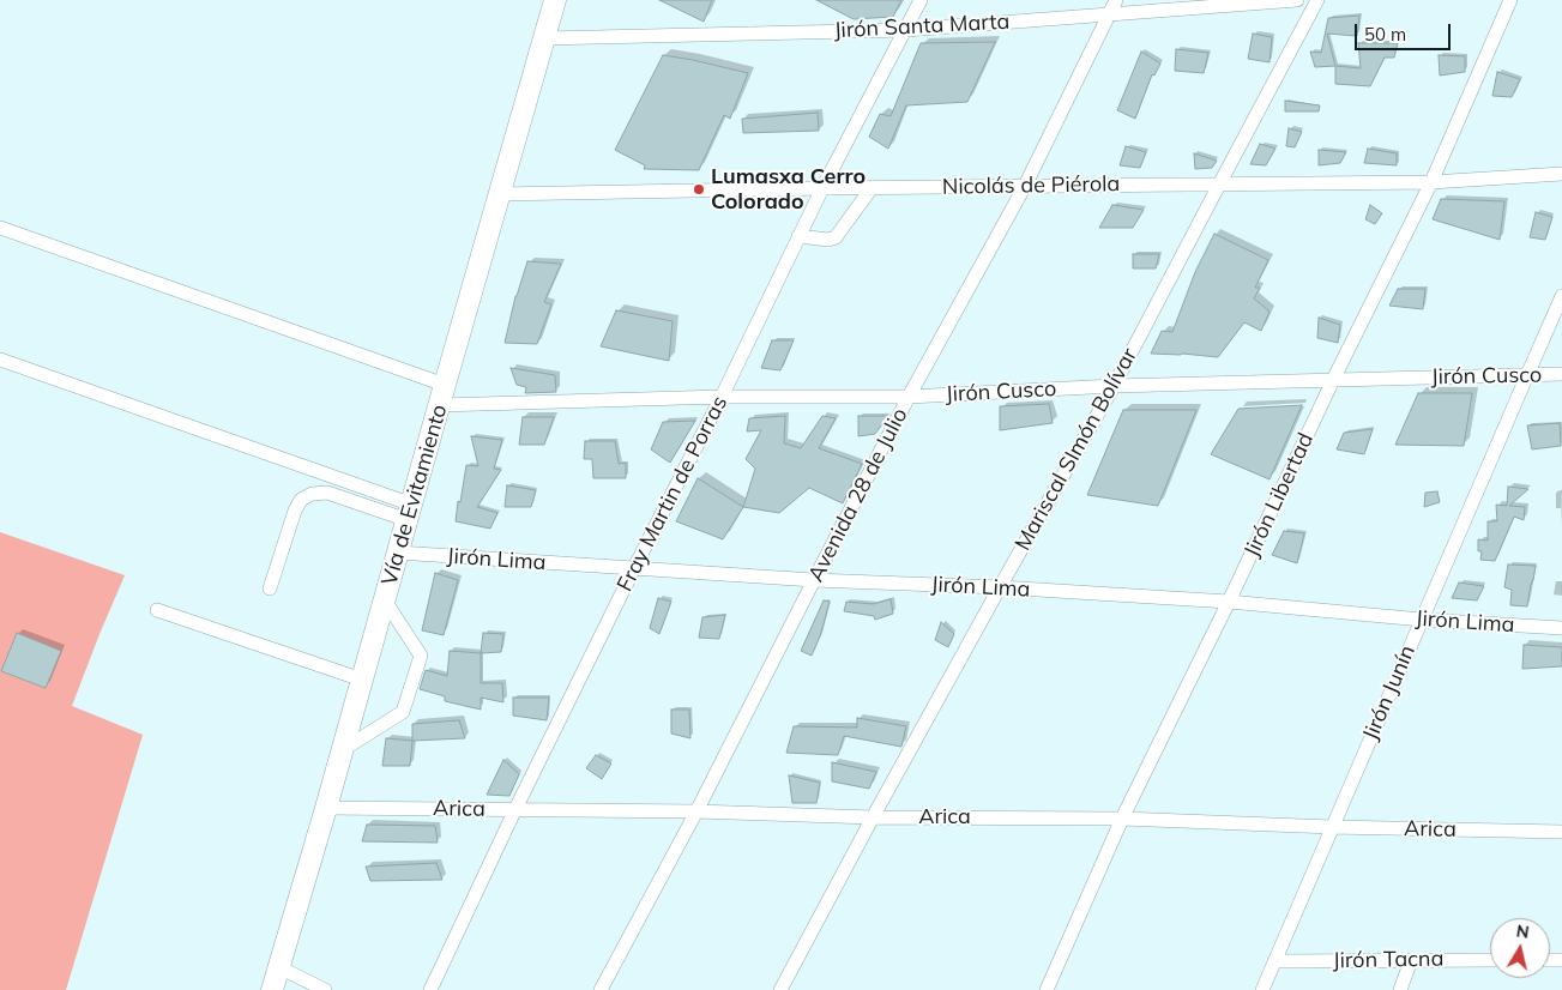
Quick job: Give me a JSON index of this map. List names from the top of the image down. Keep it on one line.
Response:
{"streets":{"highway":["Vía de Evitamiento"],"street":["Jirón Santa Marta","Nicolás de Piérola","Jirón Cusco","Mariscal SImón Bolívar","Fray Martin de Porras","Avenida 28 de Julio","Jirón Libertad","Jirón Lima","Jirón Junín","Arica","Jirón Tacna"]},"crossings":[["Jirón Santa Marta","Fray Martin de Porras"],["Jirón Santa Marta","Vía de Evitamiento"],["Jirón Santa Marta","Avenida 28 de Julio"],["Nicolás de Piérola","Mariscal SImón Bolívar"],["Nicolás de Piérola","Fray Martin de Porras"],["Nicolás de Piérola","Vía de Evitamiento"],["Nicolás de Piérola","Avenida 28 de Julio"],["Nicolás de Piérola","Jirón Libertad"],["Jirón Cusco","Mariscal SImón Bolívar"],["Jirón Cusco","Fray Martin de Porras"],["Jirón Cusco","Vía de Evitamiento"],["Jirón Cusco","Avenida 28 de Julio"],["Jirón Cusco","Jirón Libertad"],["Jirón Cusco","Jirón Junín"],["Mariscal SImón Bolívar","Jirón Lima"],["Mariscal SImón Bolívar","Arica"],["Fray Martin de Porras","Jirón Lima"],["Fray Martin de Porras","Arica"],["Vía de Evitamiento","Jirón Lima"],["Vía de Evitamiento","Arica"],["Avenida 28 de Julio","Jirón Lima"],["Avenida 28 de Julio","Arica"],["Jirón Libertad","Jirón Lima"],["Jirón Libertad","Arica"],["Jirón Lima","Jirón Junín"],["Jirón Junín","Arica"],["Jirón Junín","Jirón Tacna"]],"places":["Lumasxa Cerro Colorado"],"scale_bar":"50 m","north":"top"}
